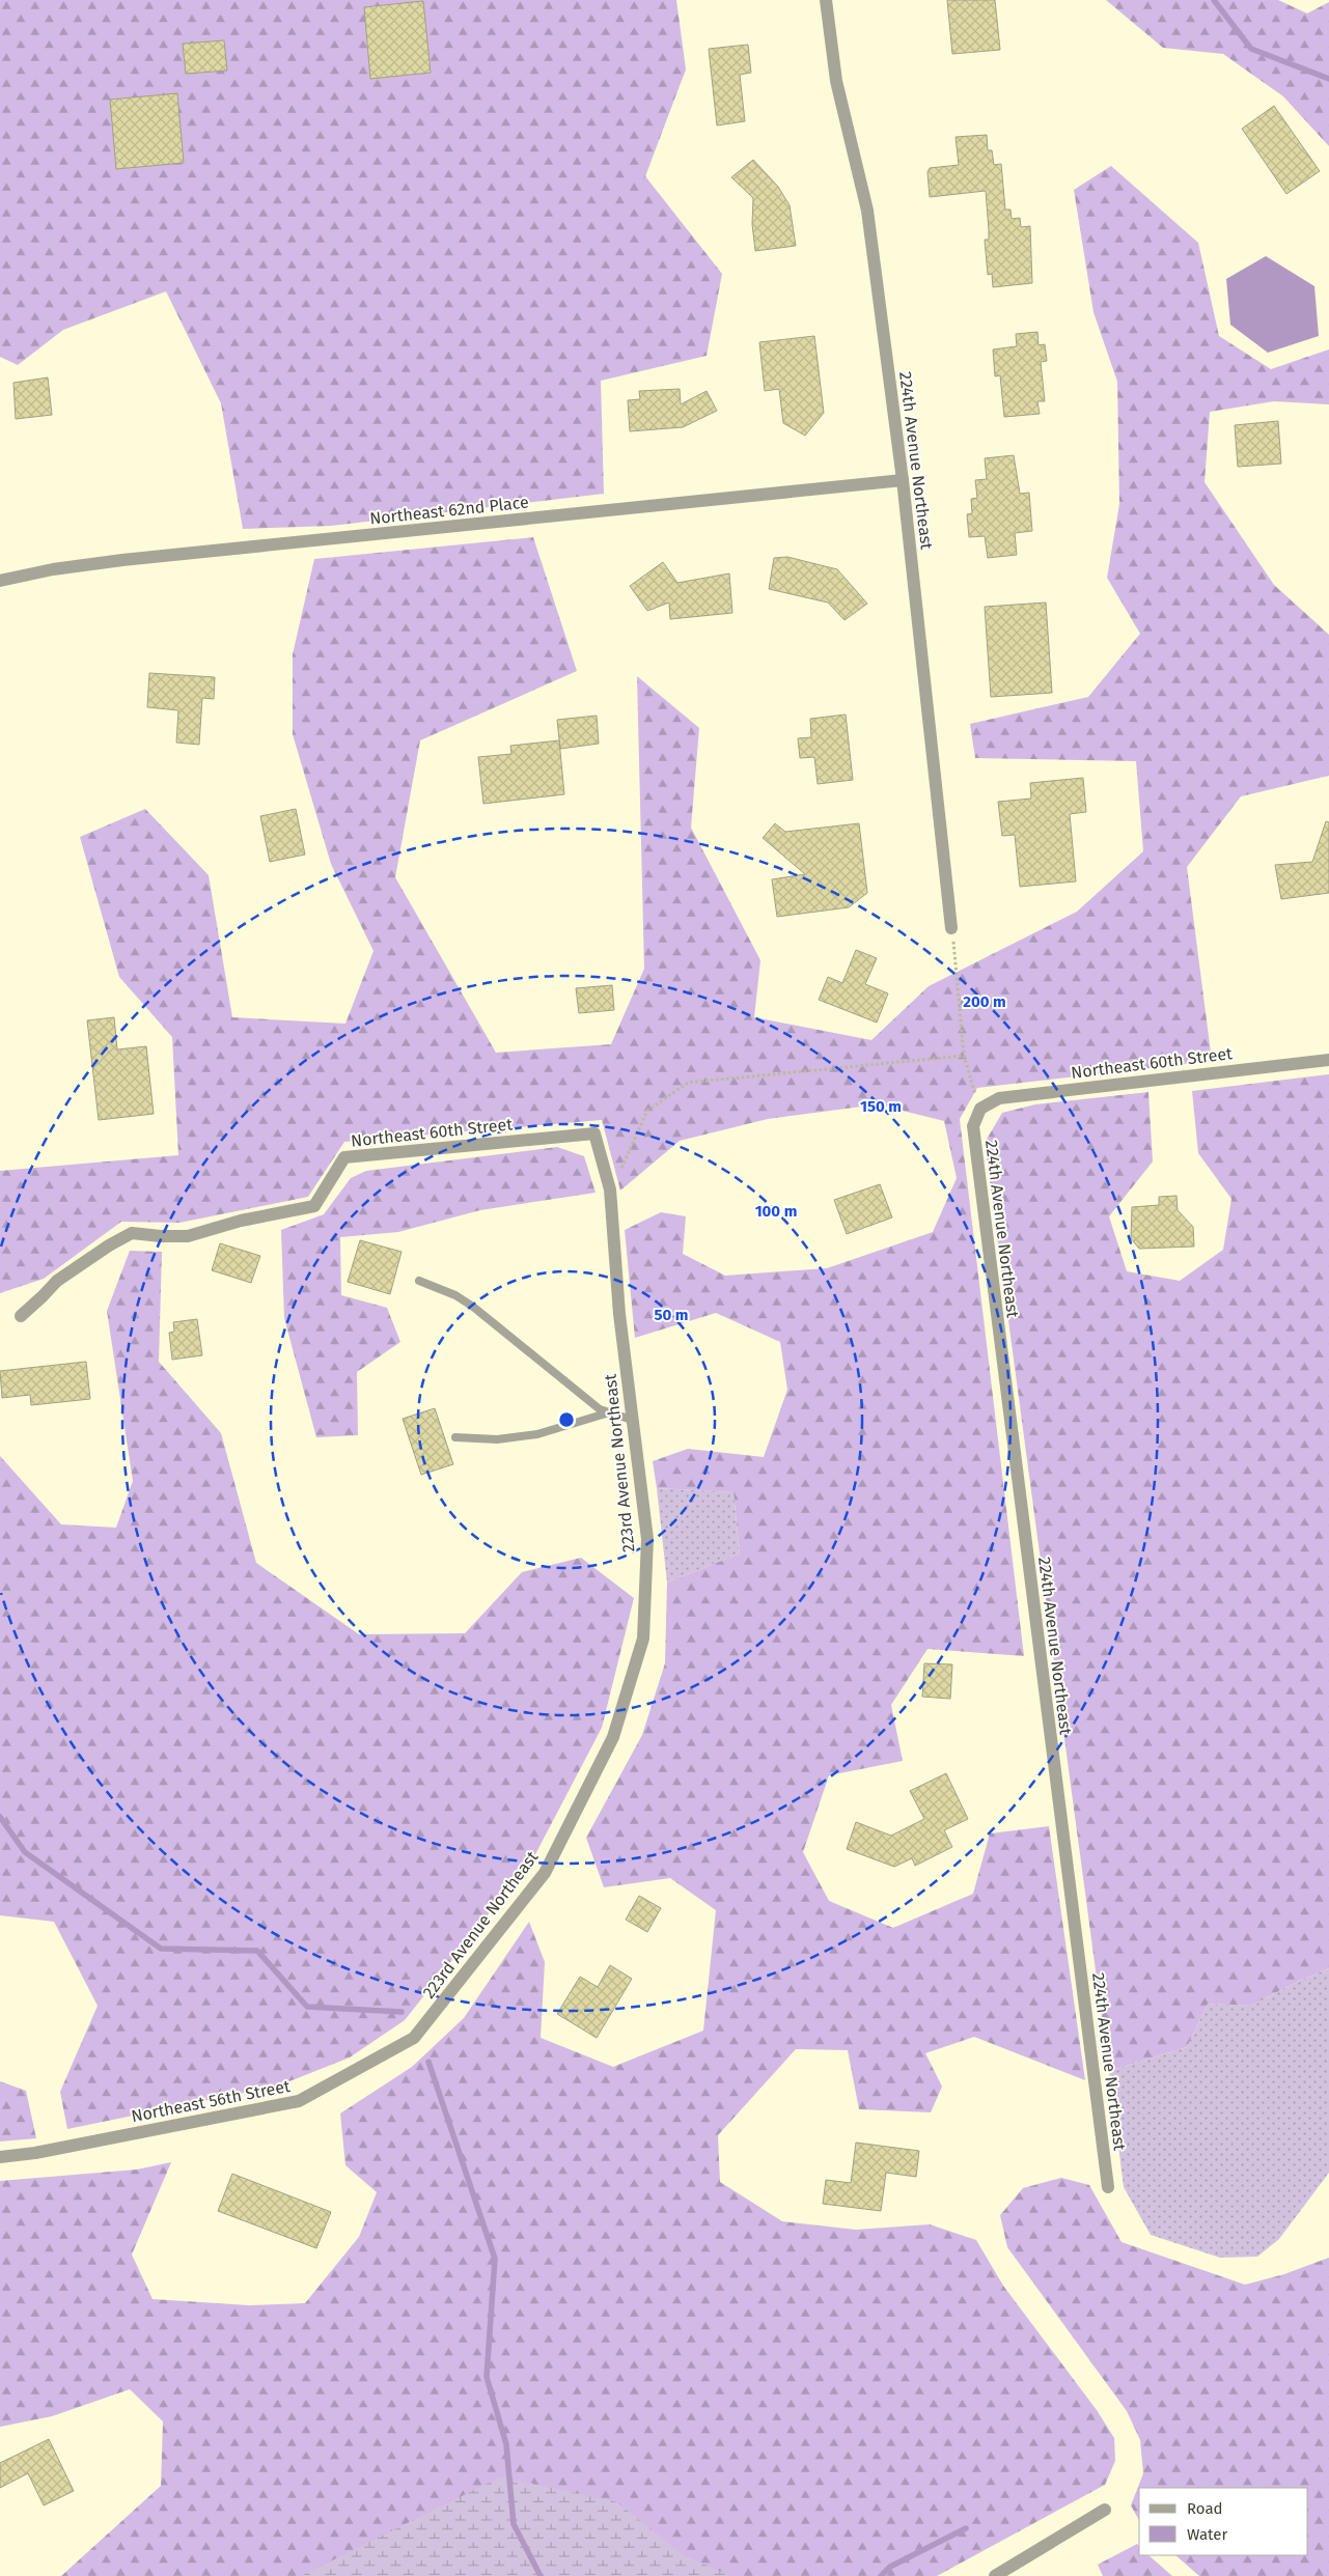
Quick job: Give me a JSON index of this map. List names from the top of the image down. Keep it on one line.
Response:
{"streets":{"street":["224th Avenue Northeast","Northeast 62nd Place","Northeast 60th Street","223rd Avenue Northeast","Northeast 56th Street"]},"crossings":[["224th Avenue Northeast","Northeast 62nd Place"],["224th Avenue Northeast","Northeast 60th Street"],["Northeast 60th Street","223rd Avenue Northeast"],["223rd Avenue Northeast","Northeast 56th Street"]],"legend":["Road","Water"],"rings":["200 m","150 m","100 m","50 m"]}
